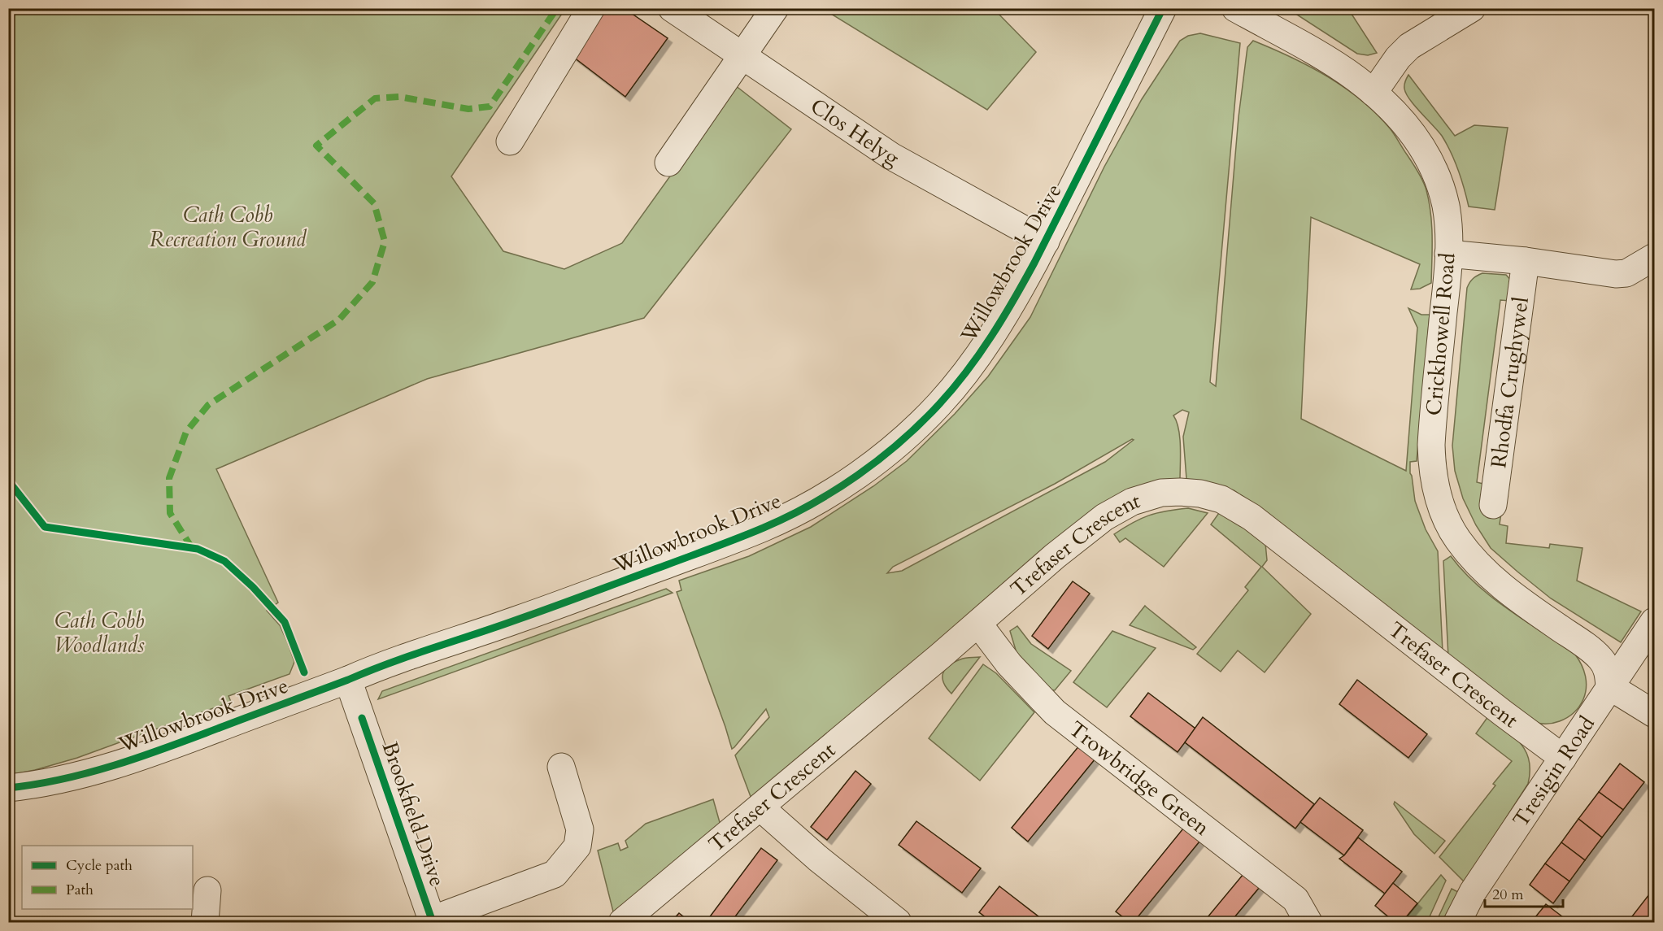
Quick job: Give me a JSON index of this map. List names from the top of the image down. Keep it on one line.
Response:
{"streets":{"street":["Clos Helyg","Willowbrook Drive","Crickhowell Road","Rhodfa Crughywel","Trefaser Crescent","Tresigin Road","Trowbridge Green","Brookfield Drive"]},"crossings":[["Clos Helyg","Willowbrook Drive"],["Willowbrook Drive","Brookfield Drive"],["Crickhowell Road","Tresigin Road"],["Trefaser Crescent","Tresigin Road"],["Trefaser Crescent","Trowbridge Green"]],"parks":["Cath Cobb Recreation Ground","Cath Cobb Woodlands"],"legend":["Cycle path","Path"],"scale_bar":"20 m"}
